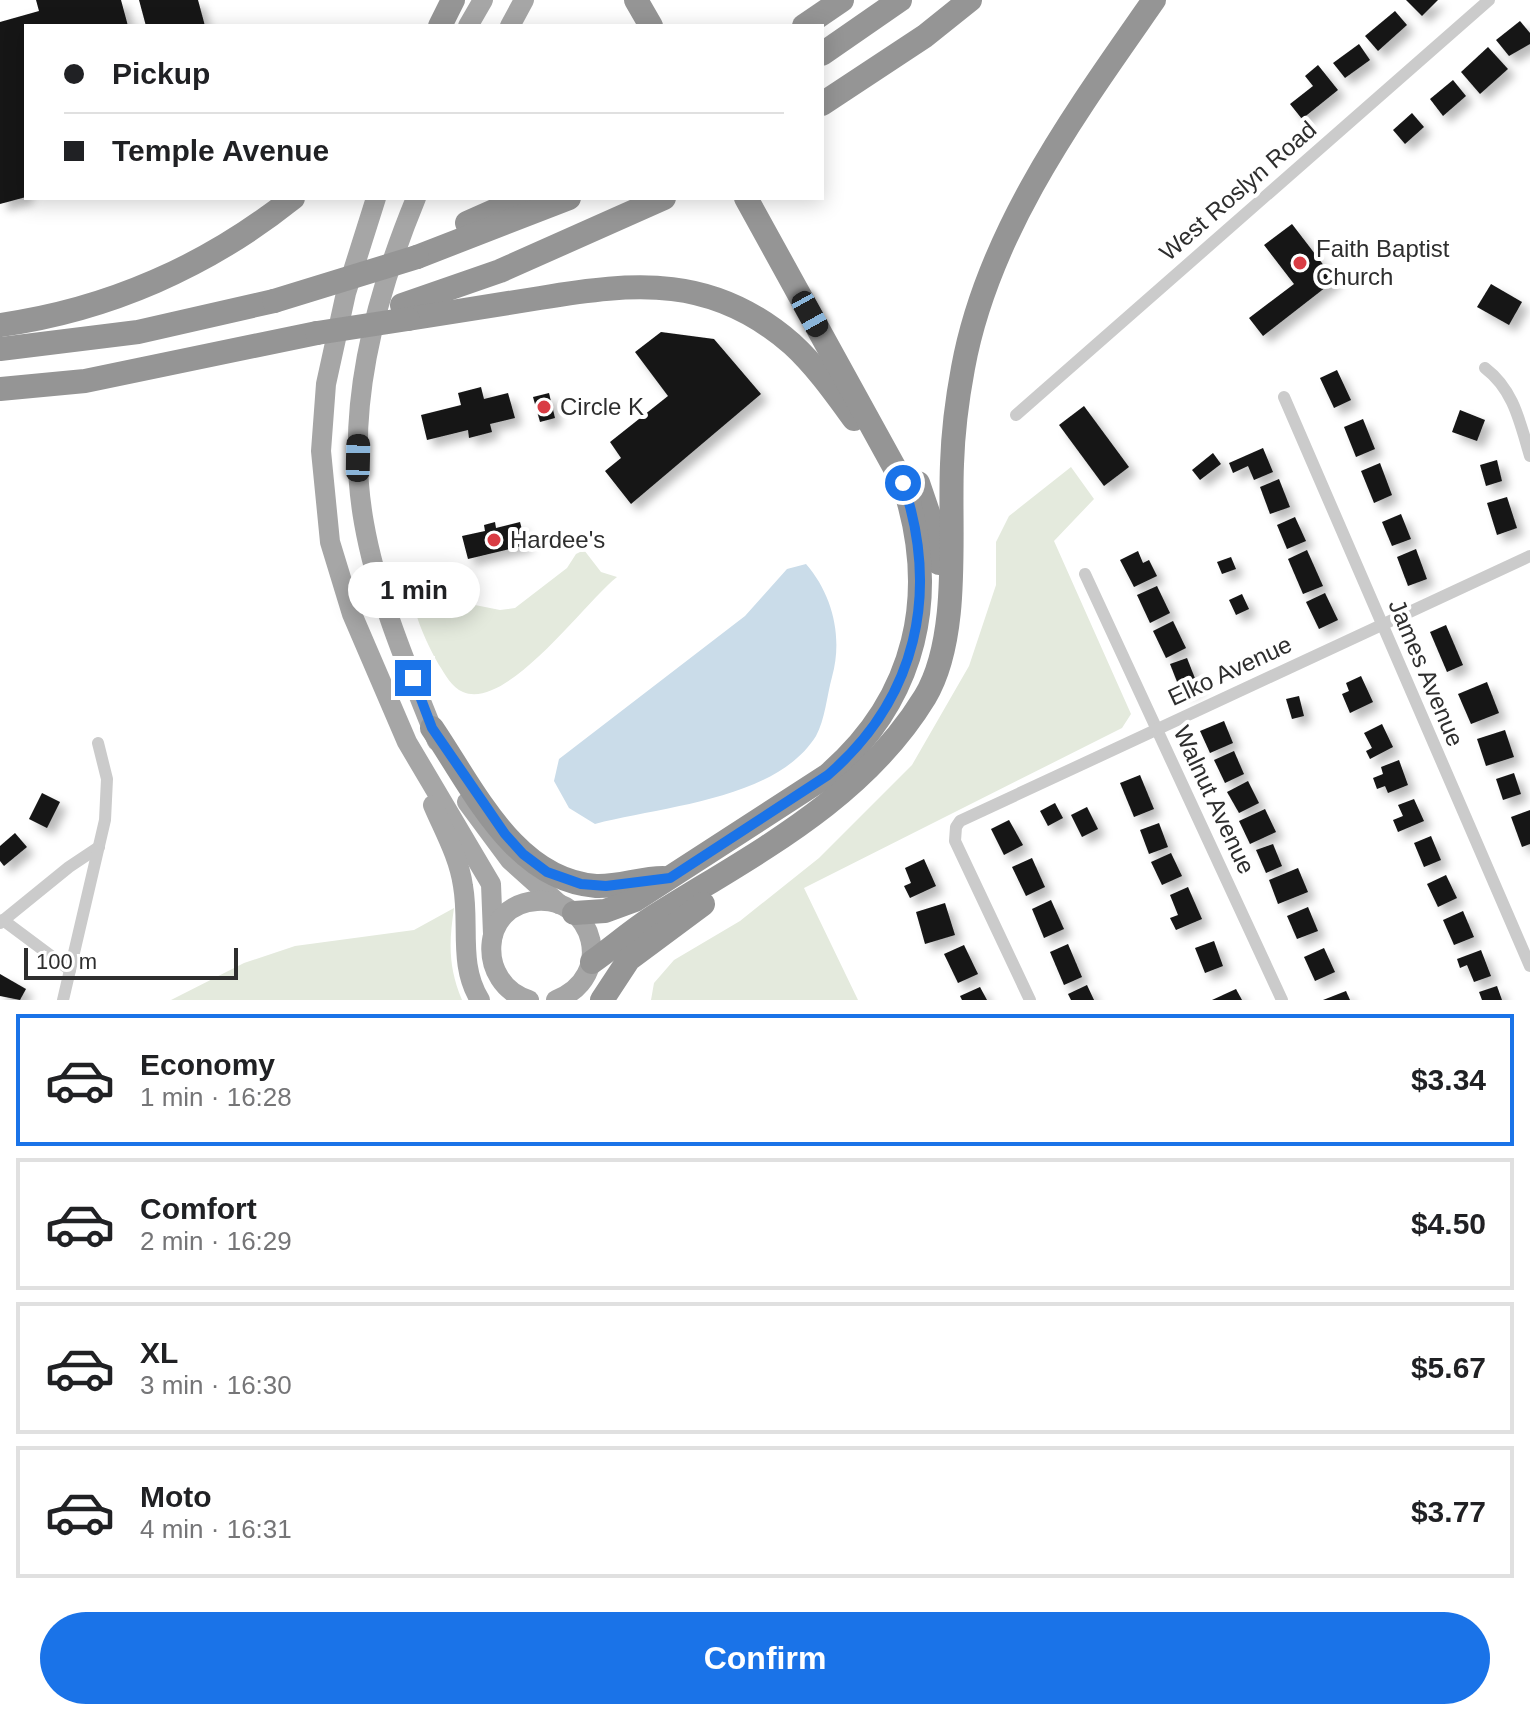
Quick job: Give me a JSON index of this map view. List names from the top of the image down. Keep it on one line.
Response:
{"streets":{"street":["West Roslyn Road","Elko Avenue","James Avenue","Walnut Avenue"]},"crossings":[["Elko Avenue","James Avenue"],["Elko Avenue","Walnut Avenue"]],"places":["Faith Baptist Church","Circle K","Hardee's"],"scale_bar":"100 m","page":{"banner":["Pickup","Temple Avenue"],"bubble":"1 min","scale":"100 m","list":[{"name":"Economy","note":"1 min · 16:28","value":"$3.34"},{"name":"Comfort","note":"2 min · 16:29","value":"$4.50"},{"name":"XL","note":"3 min · 16:30","value":"$5.67"},{"name":"Moto","note":"4 min · 16:31","value":"$3.77"}],"buttons":"Confirm"}}
